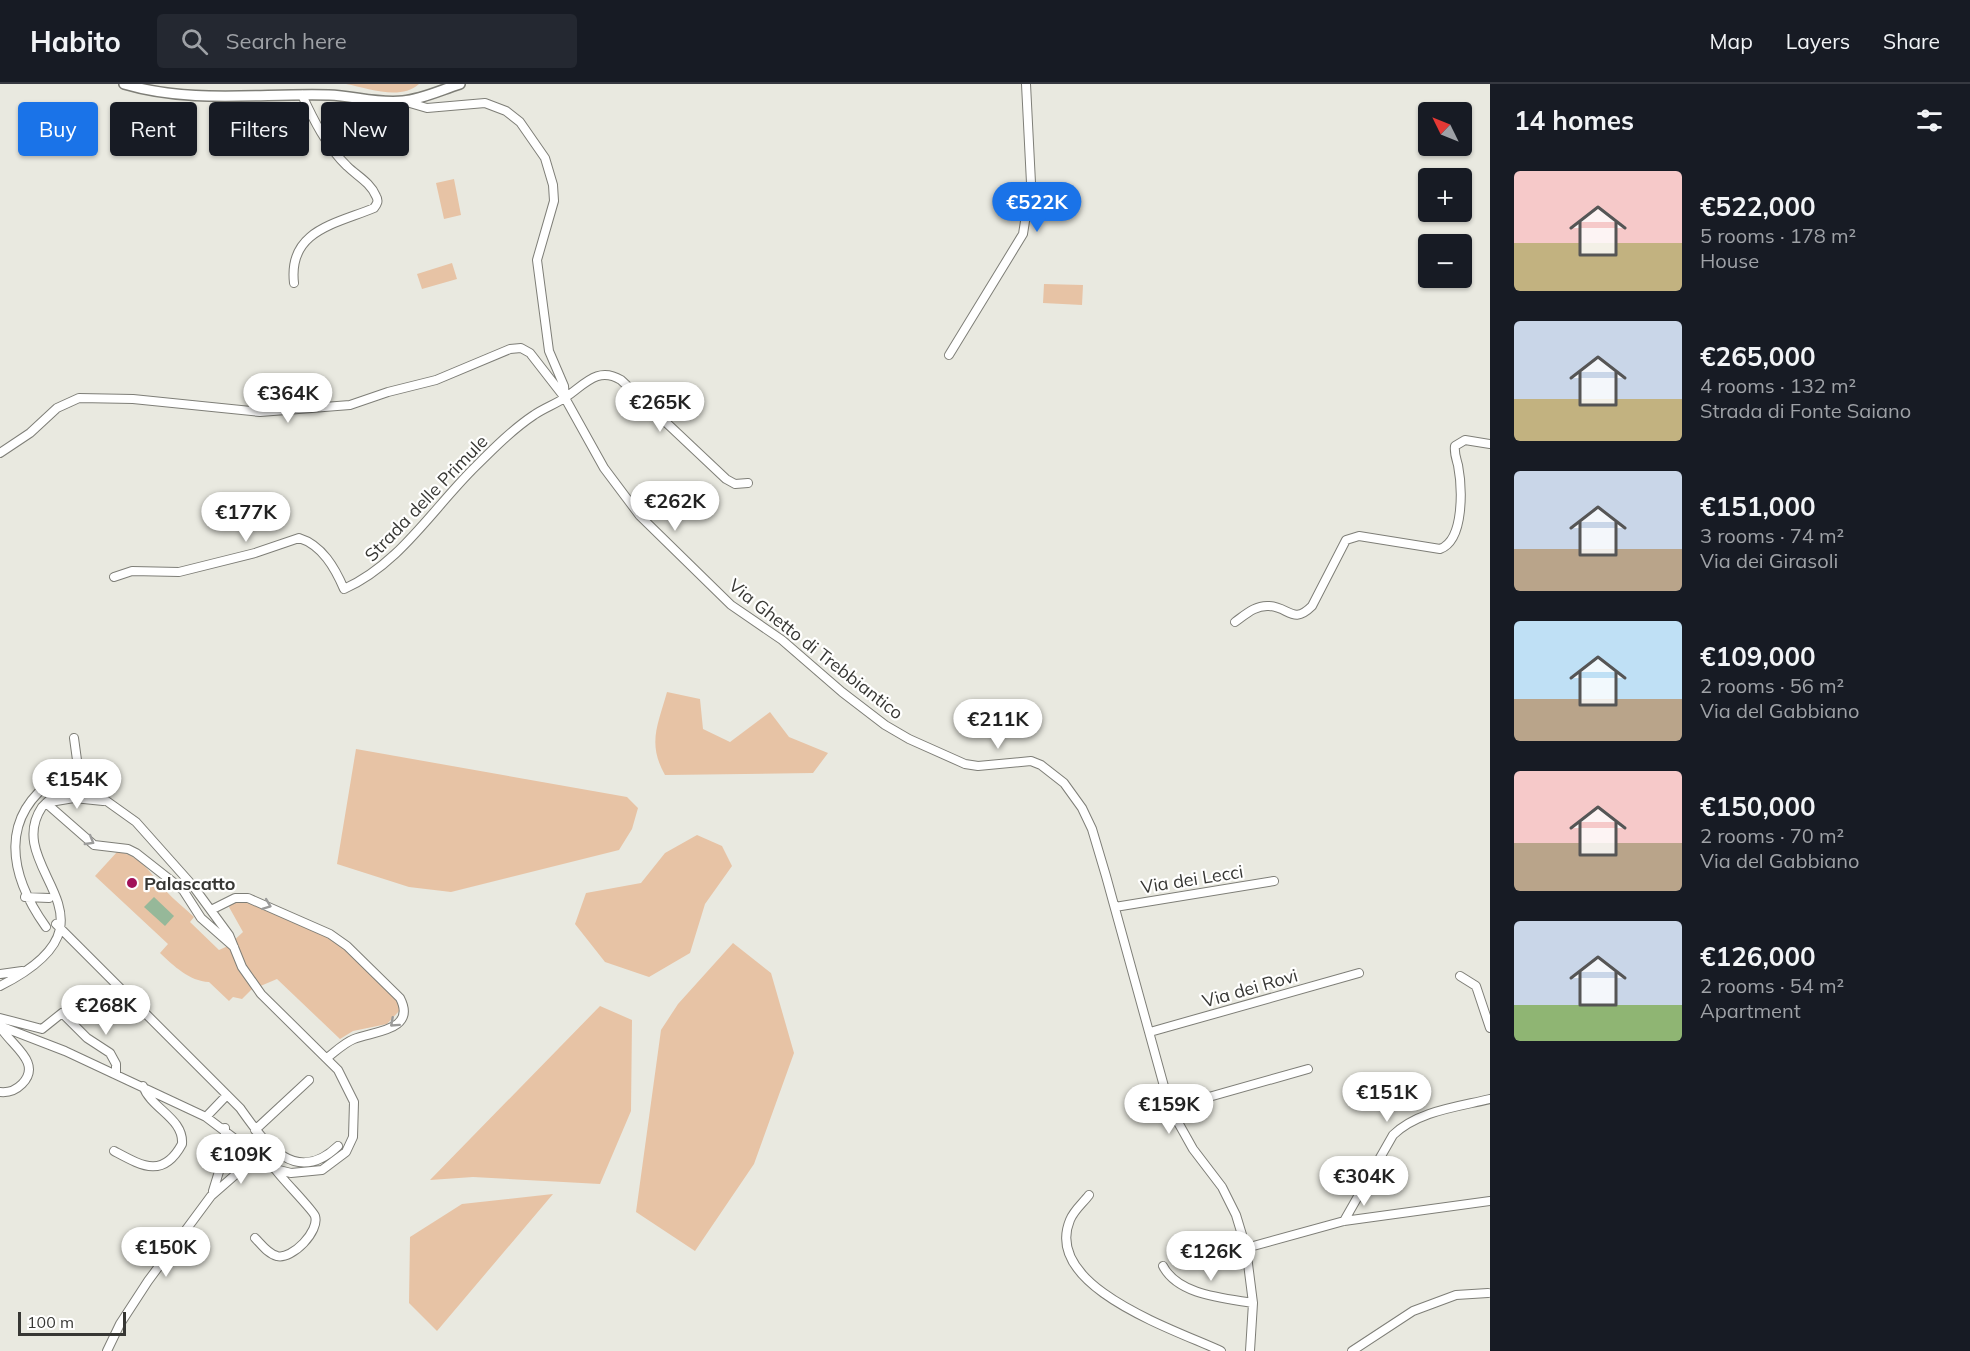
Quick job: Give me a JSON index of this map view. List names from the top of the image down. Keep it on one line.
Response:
{"streets":{"street":["Strada delle Primule","Via Ghetto di Trebbiantico","Via dei Lecci","Via dei Rovi"]},"crossings":[["Strada delle Primule","Via Ghetto di Trebbiantico"],["Via Ghetto di Trebbiantico","Via dei Lecci"],["Via Ghetto di Trebbiantico","Via dei Rovi"]],"places":["Palascatto"],"scale_bar":"100 m","north":"top left","page":{"header":"Habito","search":"Search here","nav":["Map","Layers","Share"],"heading":"14 homes","map_buttons":["+","−"],"chip":["Buy","Rent","Filters","New"],"list":[{"name":"€522,000","note":"5 rooms · 178 m² · House"},{"name":"€265,000","note":"4 rooms · 132 m² · Strada di Fonte Saiano"},{"name":"€151,000","note":"3 rooms · 74 m² · Via dei Girasoli"},{"name":"€109,000","note":"2 rooms · 56 m² · Via del Gabbiano"},{"name":"€150,000","note":"2 rooms · 70 m² · Via del Gabbiano"},{"name":"€126,000","note":"2 rooms · 54 m² · Apartment"}],"price":["€522K","€364K","€265K","€262K","€177K","€211K","€154K","€268K","€151K","€159K","€109K","€304K","€150K","€126K"],"scale":"100 m"}}
